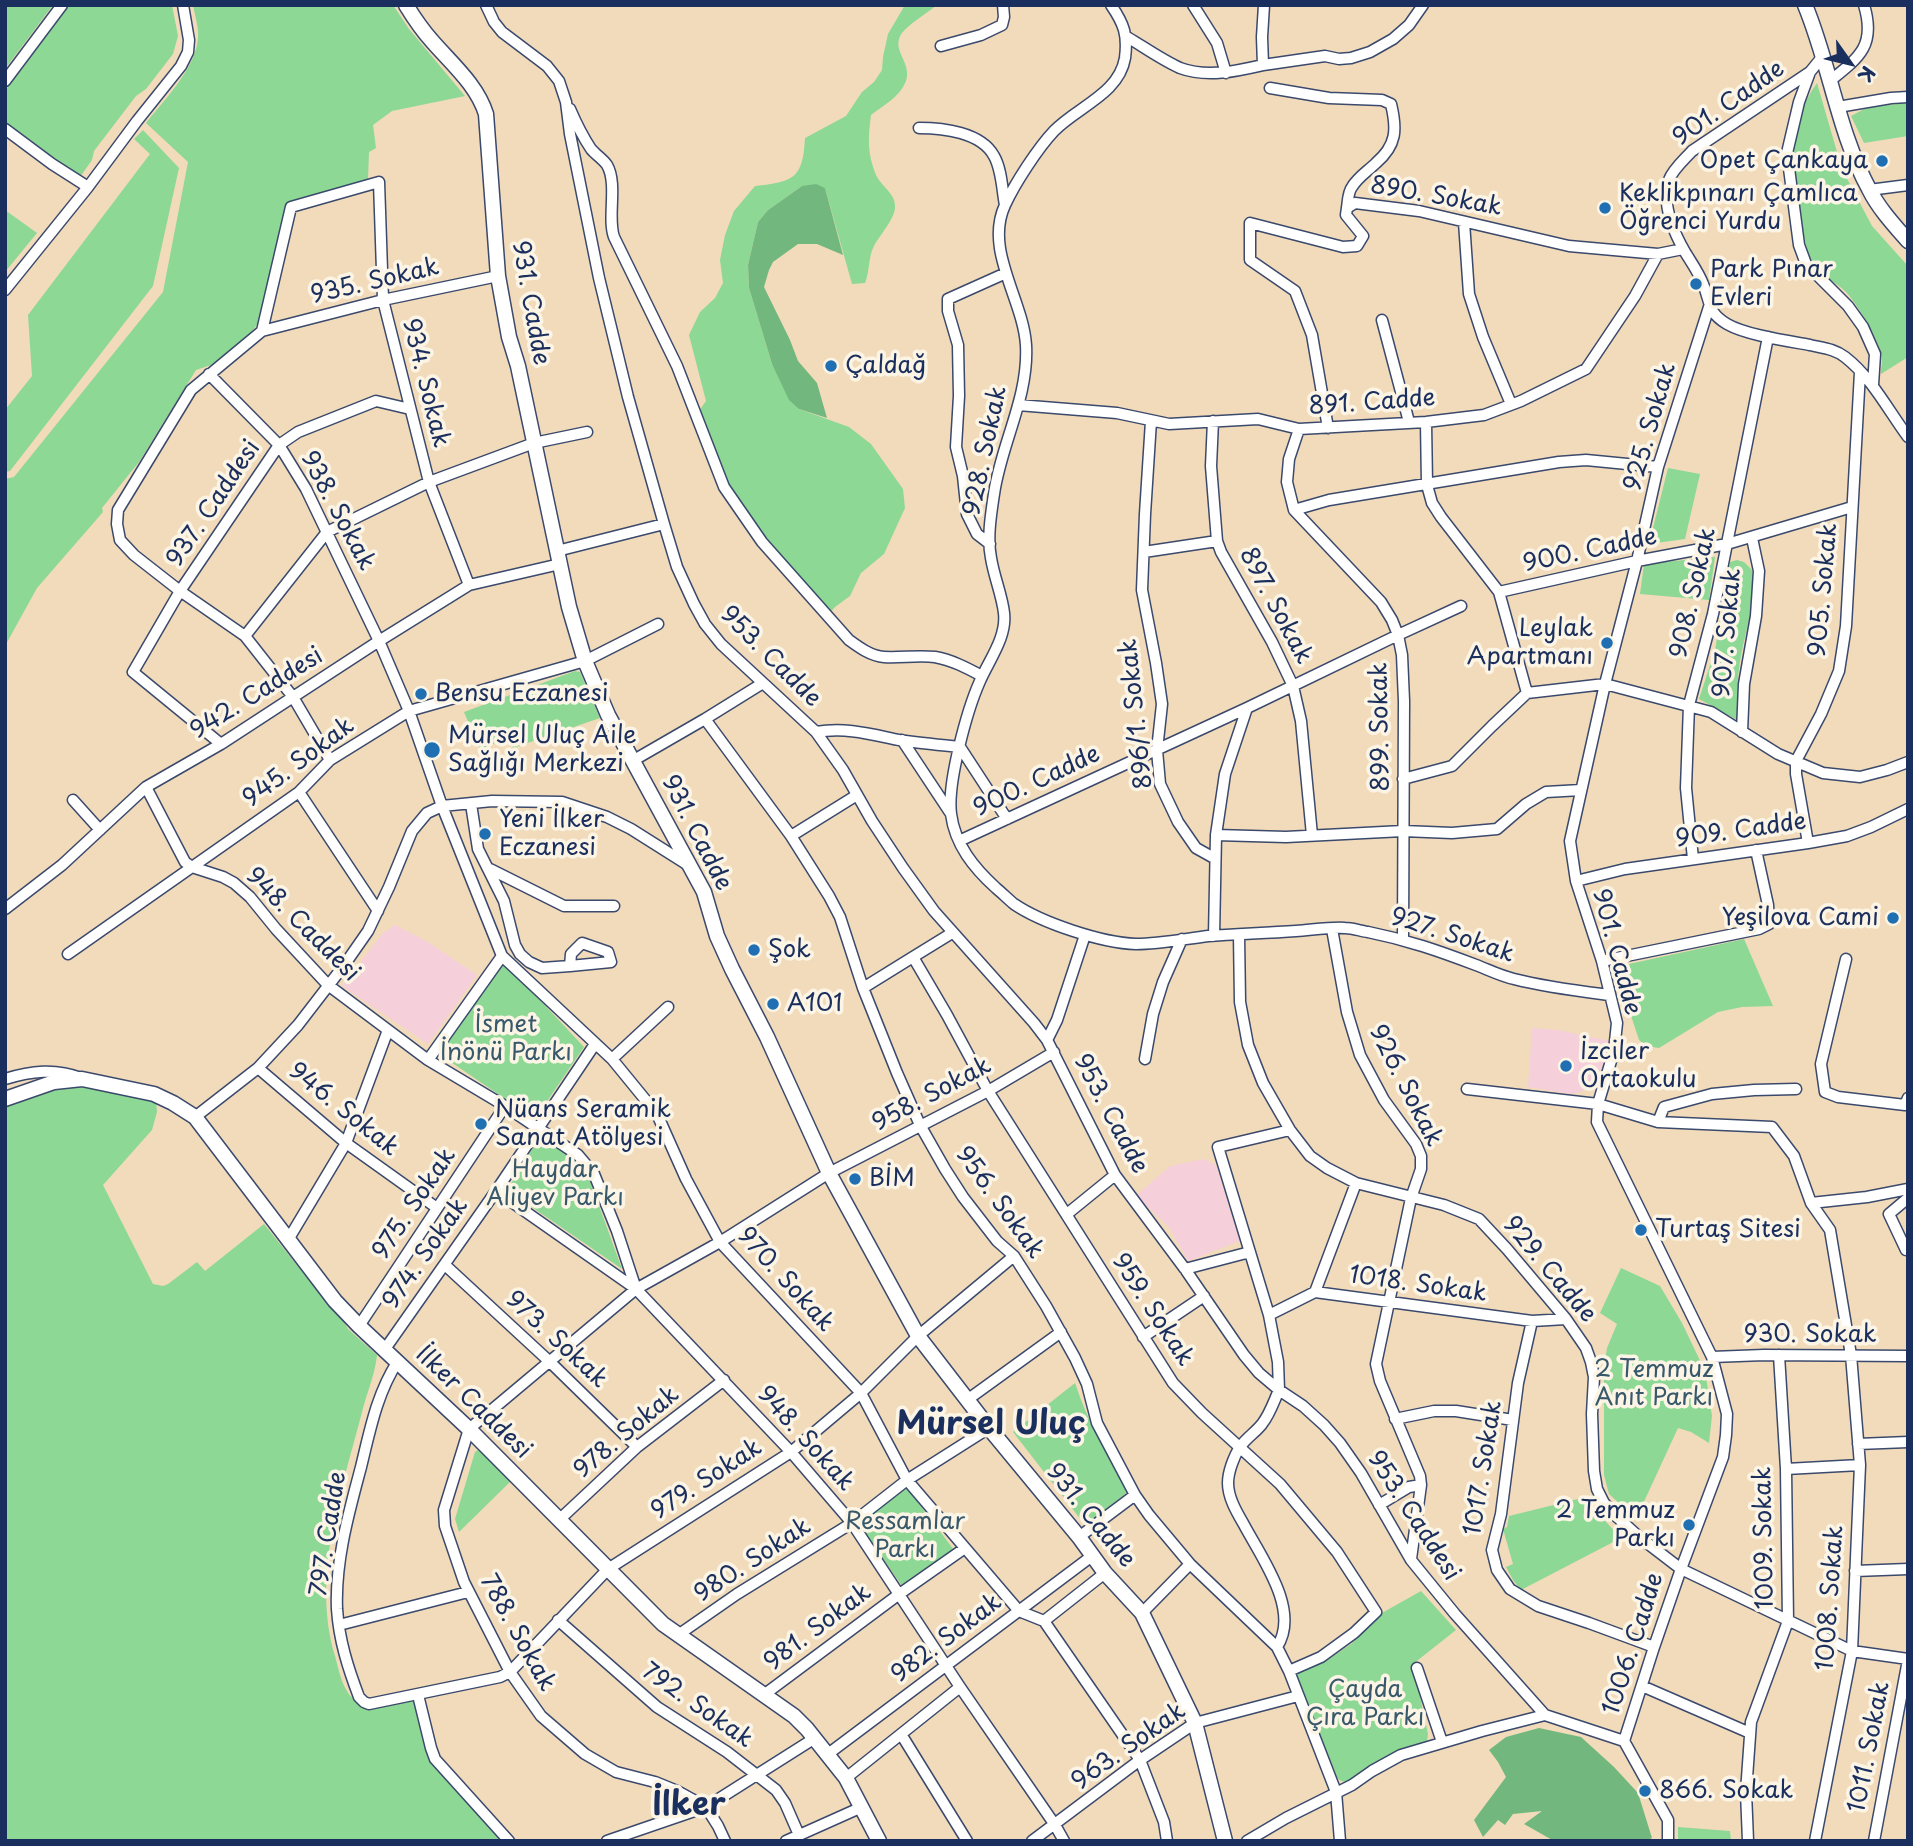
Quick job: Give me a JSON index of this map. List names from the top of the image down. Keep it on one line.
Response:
{"streets":{"main road":["931. Cadde","İlker Caddesi"],"street":["901. Cadde","890. Sokak","935. Sokak","934. Sokak","891. Cadde","925. Sokak","928. Sokak","937. Caddesi","938. Sokak","900. Cadde","905. Sokak","908. Sokak","897. Sokak","907. Sokak","953. Cadde","942. Caddesi","896/1. Sokak","899. Sokak","945. Sokak","909. Cadde","948. Caddesi","927. Sokak","926. Sokak","958. Sokak","946. Sokak","956. Sokak","975. Sokak","974. Sokak","929. Cadde","970. Sokak","1018. Sokak","959. Sokak","930. Sokak","973. Sokak","978. Sokak","948. Sokak","1017. Sokak","979. Sokak","953. Caddesi","797. Cadde","1009. Sokak","980. Sokak","1008. Sokak","981. Sokak","788. Sokak","982. Sokak","1006. Cadde","792. Sokak","963. Sokak","1011. Sokak"]},"crossings":[["901. Cadde","890. Sokak"],["901. Cadde","925. Sokak"],["901. Cadde","900. Cadde"],["901. Cadde","909. Cadde"],["901. Cadde","927. Sokak"],["901. Cadde","930. Sokak"],["901. Cadde","1008. Sokak"],["901. Cadde","1006. Cadde"],["890. Sokak","891. Cadde"],["935. Sokak","931. Cadde"],["935. Sokak","934. Sokak"],["931. Cadde","942. Caddesi"],["931. Cadde","945. Sokak"],["931. Cadde","958. Sokak"],["931. Cadde","979. Sokak"],["931. Cadde","982. Sokak"],["931. Cadde","963. Sokak"],["934. Sokak","937. Caddesi"],["934. Sokak","942. Caddesi"],["891. Cadde","928. Sokak"],["891. Cadde","897. Sokak"],["891. Cadde","896/1. Sokak"],["925. Sokak","900. Cadde"],["928. Sokak","900. Cadde"],["928. Sokak","927. Sokak"],["928. Sokak","929. Cadde"],["937. Caddesi","938. Sokak"],["937. Caddesi","942. Caddesi"],["938. Sokak","942. Caddesi"],["938. Sokak","945. Sokak"],["938. Sokak","970. Sokak"],["900. Cadde","905. Sokak"],["900. Cadde","908. Sokak"],["900. Cadde","897. Sokak"],["900. Cadde","907. Sokak"],["900. Cadde","896/1. Sokak"],["900. Cadde","899. Sokak"],["908. Sokak","909. Cadde"],["953. Cadde","942. Caddesi"],["953. Cadde","958. Sokak"],["953. Cadde","953. Caddesi"],["899. Sokak","927. Sokak"],["945. Sokak","948. Caddesi"],["945. Sokak","970. Sokak"],["948. Caddesi","958. Sokak"],["948. Caddesi","975. Sokak"],["948. Caddesi","974. Sokak"],["948. Caddesi","948. Sokak"],["927. Sokak","926. Sokak"],["927. Sokak","929. Cadde"],["926. Sokak","929. Cadde"],["926. Sokak","1018. Sokak"],["958. Sokak","956. Sokak"],["958. Sokak","970. Sokak"],["958. Sokak","959. Sokak"],["958. Sokak","973. Sokak"],["958. Sokak","İlker Caddesi"],["958. Sokak","948. Sokak"],["958. Sokak","788. Sokak"],["946. Sokak","975. Sokak"],["956. Sokak","959. Sokak"],["956. Sokak","979. Sokak"],["956. Sokak","963. Sokak"],["975. Sokak","İlker Caddesi"],["974. Sokak","970. Sokak"],["974. Sokak","973. Sokak"],["974. Sokak","İlker Caddesi"],["929. Cadde","1018. Sokak"],["929. Cadde","1009. Sokak"],["929. Cadde","1008. Sokak"],["929. Cadde","1006. Cadde"],["929. Cadde","1011. Sokak"],["970. Sokak","979. Sokak"],["970. Sokak","980. Sokak"],["1018. Sokak","1017. Sokak"],["930. Sokak","1009. Sokak"],["930. Sokak","1008. Sokak"],["973. Sokak","978. Sokak"],["İlker Caddesi","978. Sokak"],["İlker Caddesi","979. Sokak"],["İlker Caddesi","797. Cadde"],["İlker Caddesi","980. Sokak"],["İlker Caddesi","981. Sokak"],["İlker Caddesi","788. Sokak"],["İlker Caddesi","982. Sokak"],["978. Sokak","948. Sokak"],["948. Sokak","979. Sokak"],["948. Sokak","980. Sokak"],["948. Sokak","981. Sokak"],["948. Sokak","982. Sokak"],["948. Sokak","963. Sokak"],["1017. Sokak","1006. Cadde"],["979. Sokak","788. Sokak"],["979. Sokak","792. Sokak"]],"districts":["Mürsel Uluç","İlker"],"parks":["İsmet İnönü Parkı","Haydar Aliyev Parkı","2 Temmuz Anıt Parkı","Ressamlar Parkı","Çayda Çıra Parkı"],"places":["Opet Çankaya","Keklikpınarı Çamlıca Öğrenci Yurdu","Park Pınar Evleri","Çaldağ","Leylak Apartmanı","Bensu Eczanesi","Mürsel Uluç Aile Sağlığı Merkezi","Yeni İlker Eczanesi","Yeşilova Cami","Şok","A101","İzciler Ortaokulu","Nüans Seramik Sanat Atölyesi","BİM","Turtaş Sitesi","2 Temmuz Parkı","866. Sokak"],"north":"bottom right"}
